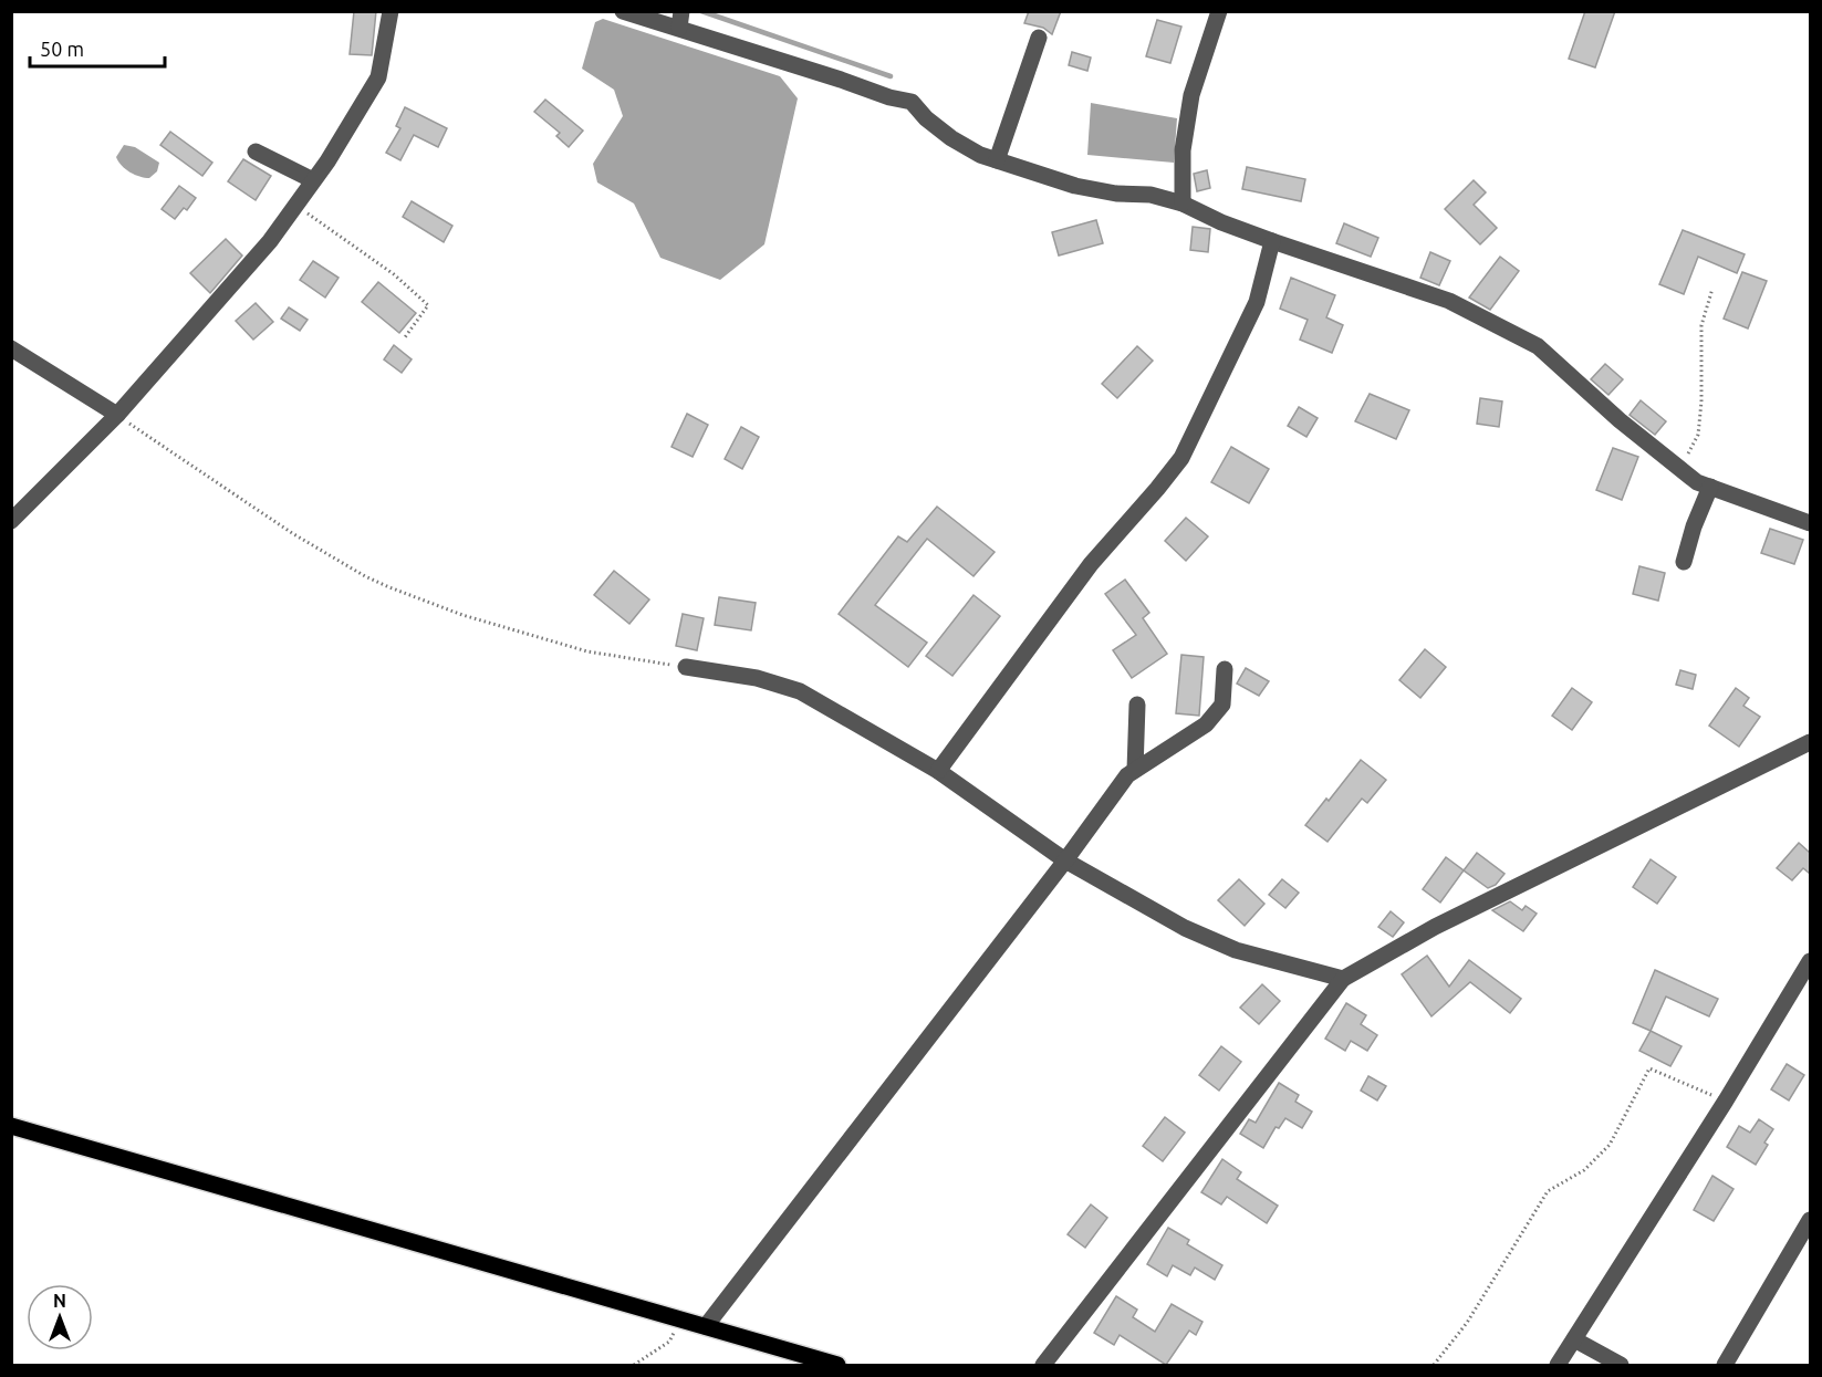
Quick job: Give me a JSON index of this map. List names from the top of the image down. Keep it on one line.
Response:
{"scale_bar":"50 m","north":"top"}
